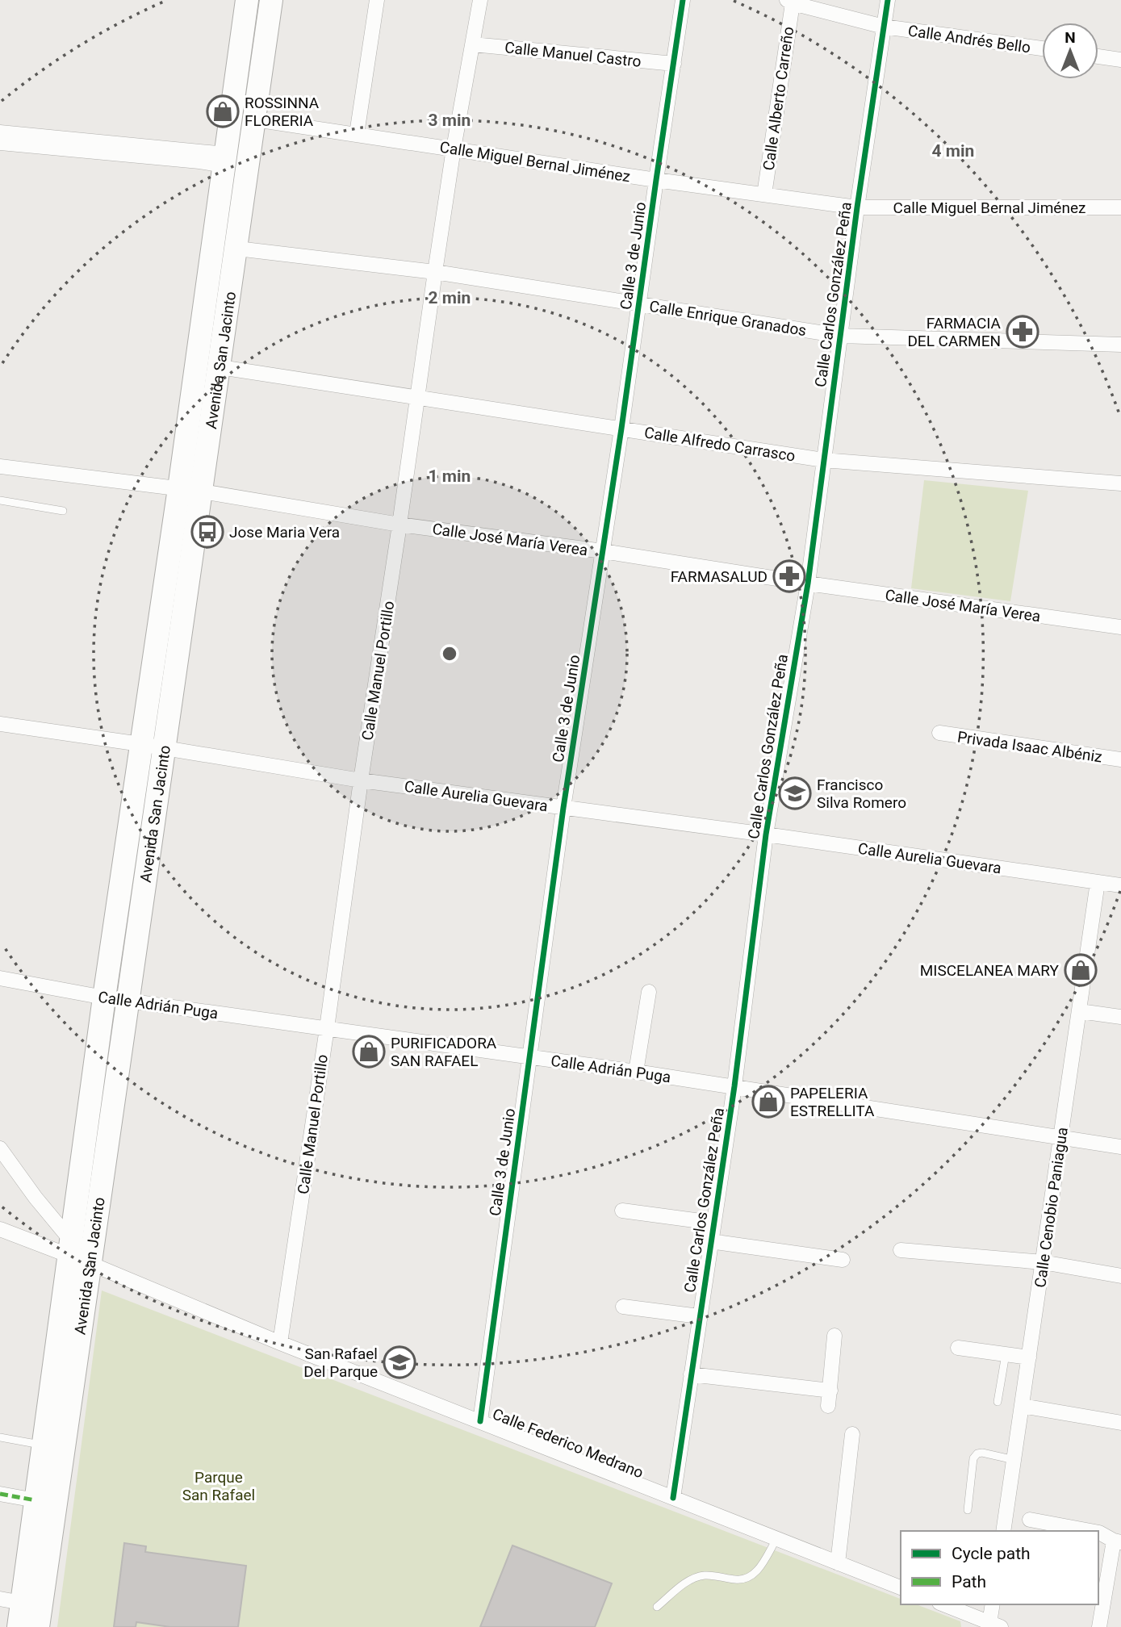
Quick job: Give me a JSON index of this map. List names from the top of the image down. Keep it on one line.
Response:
{"streets":{"main road":["Avenida San Jacinto"],"street":["Calle Andrés Bello","Calle Manuel Castro","Calle Alberto Carreño","Calle Miguel Bernal Jiménez","Calle 3 de Junio","Calle Carlos González Peña","Calle Enrique Granados","Calle Alfredo Carrasco","Calle José María Verea","Calle Manuel Portillo","Privada Isaac Albéniz","Calle Aurelia Guevara","Calle Adrián Puga","Calle Cenobio Paniagua","Calle Federico Medrano"]},"crossings":[["Calle Andrés Bello","Calle Alberto Carreño"],["Calle Andrés Bello","Calle Carlos González Peña"],["Calle Manuel Castro","Calle 3 de Junio"],["Calle Manuel Castro","Calle Manuel Portillo"],["Calle Alberto Carreño","Calle Miguel Bernal Jiménez"],["Calle Miguel Bernal Jiménez","Calle 3 de Junio"],["Calle Miguel Bernal Jiménez","Calle Carlos González Peña"],["Calle Miguel Bernal Jiménez","Avenida San Jacinto"],["Calle Miguel Bernal Jiménez","Calle Manuel Portillo"],["Calle 3 de Junio","Calle Enrique Granados"],["Calle 3 de Junio","Calle Alfredo Carrasco"],["Calle 3 de Junio","Calle José María Verea"],["Calle 3 de Junio","Calle Aurelia Guevara"],["Calle 3 de Junio","Calle Adrián Puga"],["Calle 3 de Junio","Calle Federico Medrano"],["Calle Carlos González Peña","Calle Enrique Granados"],["Calle Carlos González Peña","Calle Alfredo Carrasco"],["Calle Carlos González Peña","Calle José María Verea"],["Calle Carlos González Peña","Calle Aurelia Guevara"],["Calle Carlos González Peña","Calle Adrián Puga"],["Calle Carlos González Peña","Calle Federico Medrano"],["Calle Enrique Granados","Avenida San Jacinto"],["Calle Enrique Granados","Calle Manuel Portillo"],["Avenida San Jacinto","Calle Alfredo Carrasco"],["Avenida San Jacinto","Calle José María Verea"],["Avenida San Jacinto","Calle Aurelia Guevara"],["Avenida San Jacinto","Calle Adrián Puga"],["Avenida San Jacinto","Calle Federico Medrano"],["Calle Alfredo Carrasco","Calle Manuel Portillo"],["Calle José María Verea","Calle Manuel Portillo"],["Calle Manuel Portillo","Calle Aurelia Guevara"],["Calle Manuel Portillo","Calle Adrián Puga"],["Calle Manuel Portillo","Calle Federico Medrano"],["Calle Aurelia Guevara","Calle Cenobio Paniagua"],["Calle Adrián Puga","Calle Cenobio Paniagua"]],"parks":["Parque San Rafael"],"places":{"shop":["ROSSINNA FLORERIA","MISCELANEA MARY","PURIFICADORA SAN RAFAEL","PAPELERIA ESTRELLITA"],"pharmacy":["FARMACIA DEL CARMEN","FARMASALUD"],"bus stop":["Jose Maria Vera"],"school or university":["Francisco Silva Romero","San Rafael Del Parque"]},"legend":["Cycle path","Path"],"north":"top","rings":["3 min","4 min","2 min","1 min"]}
